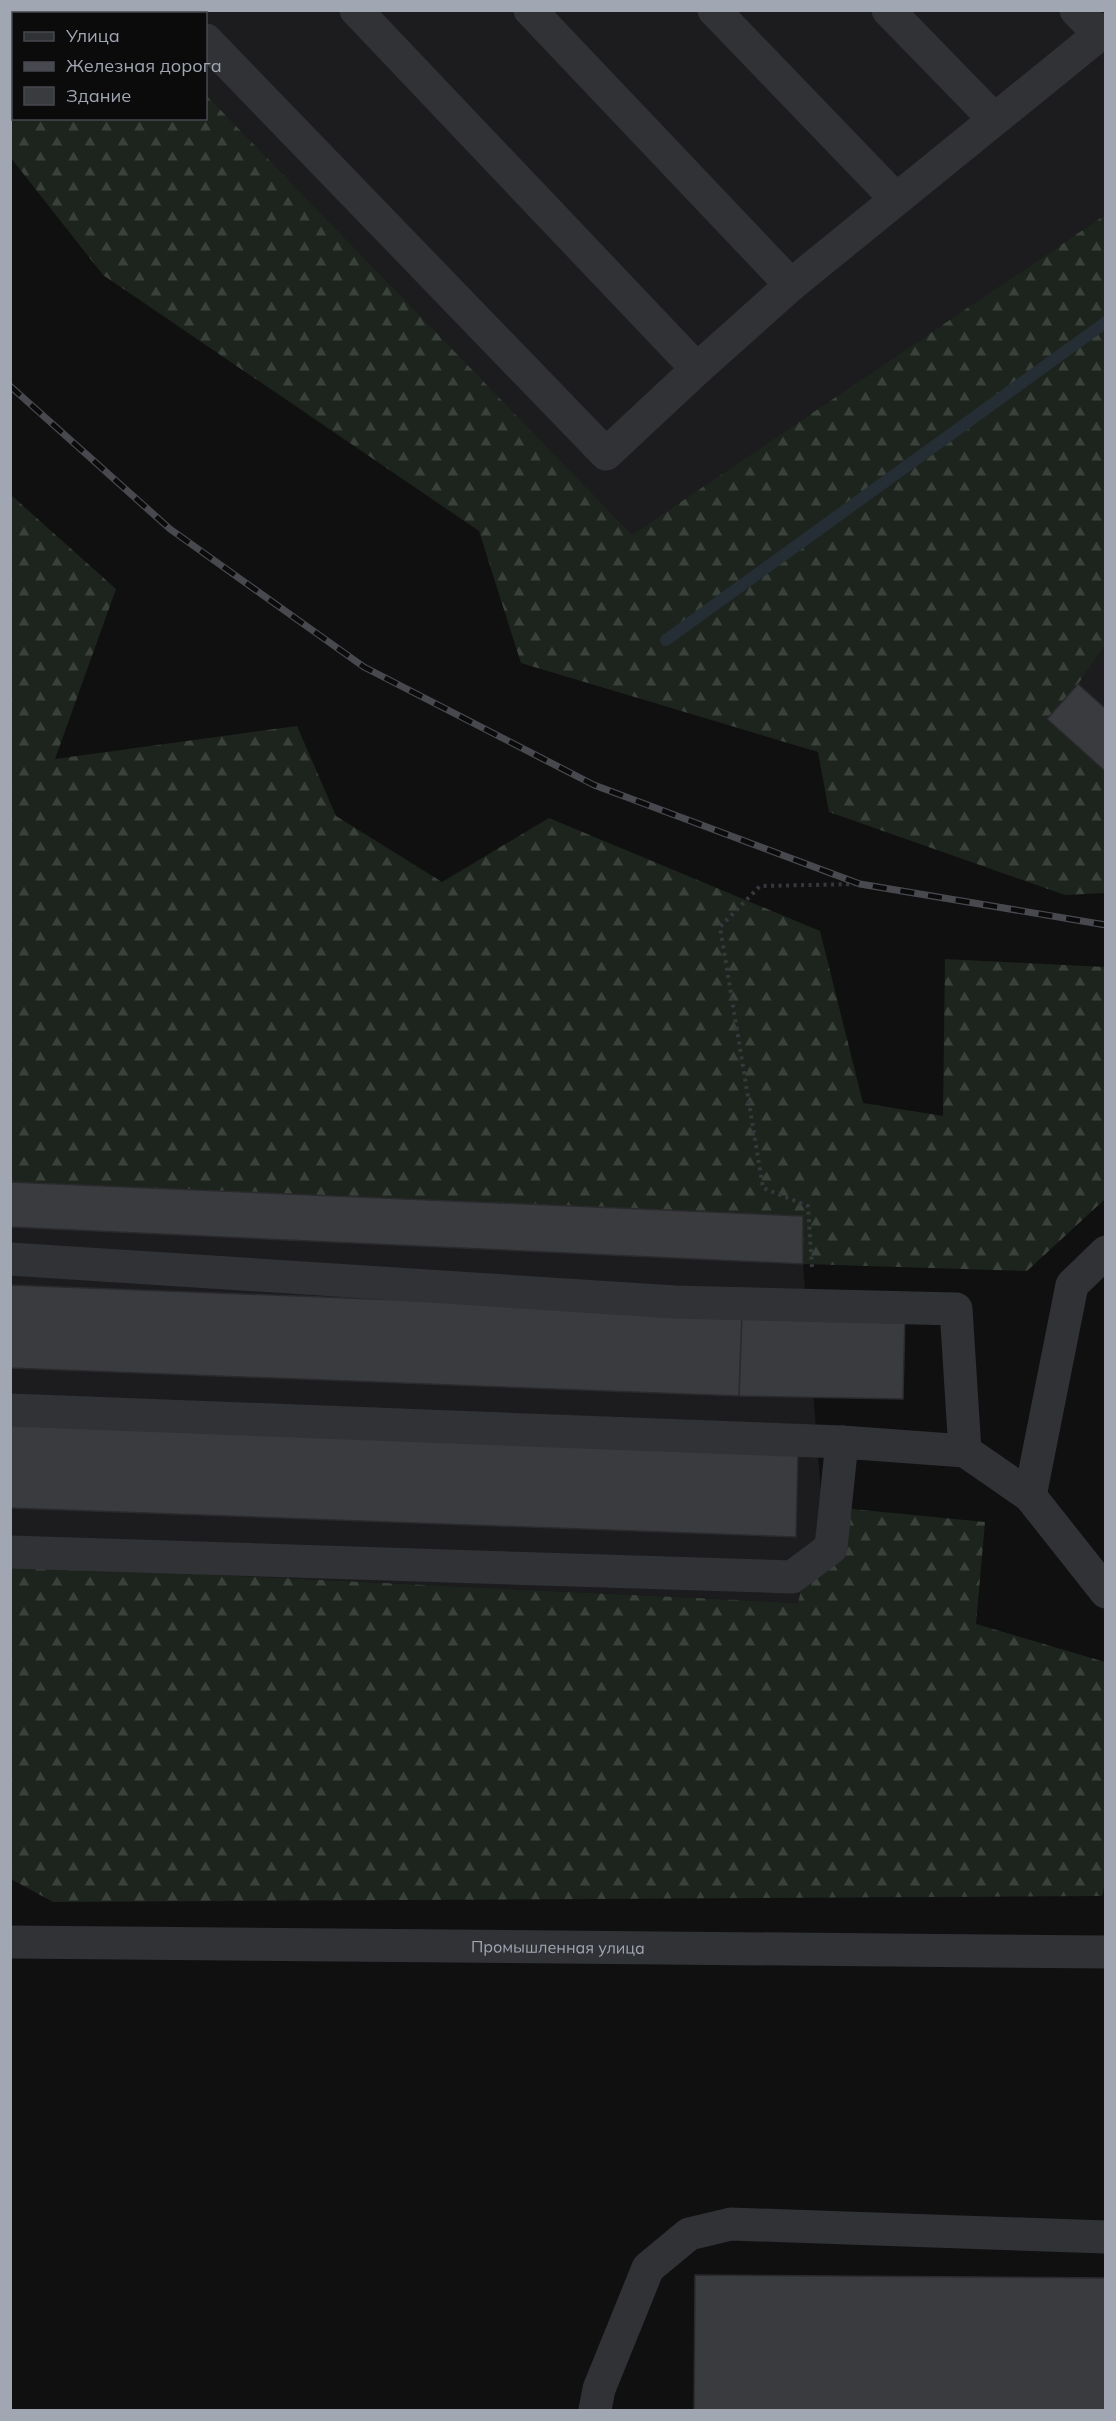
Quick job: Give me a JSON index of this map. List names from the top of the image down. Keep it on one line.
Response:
{"streets":{"street":["Промышленная улица"]},"legend":["Улица","Железная дорога","Здание"]}
